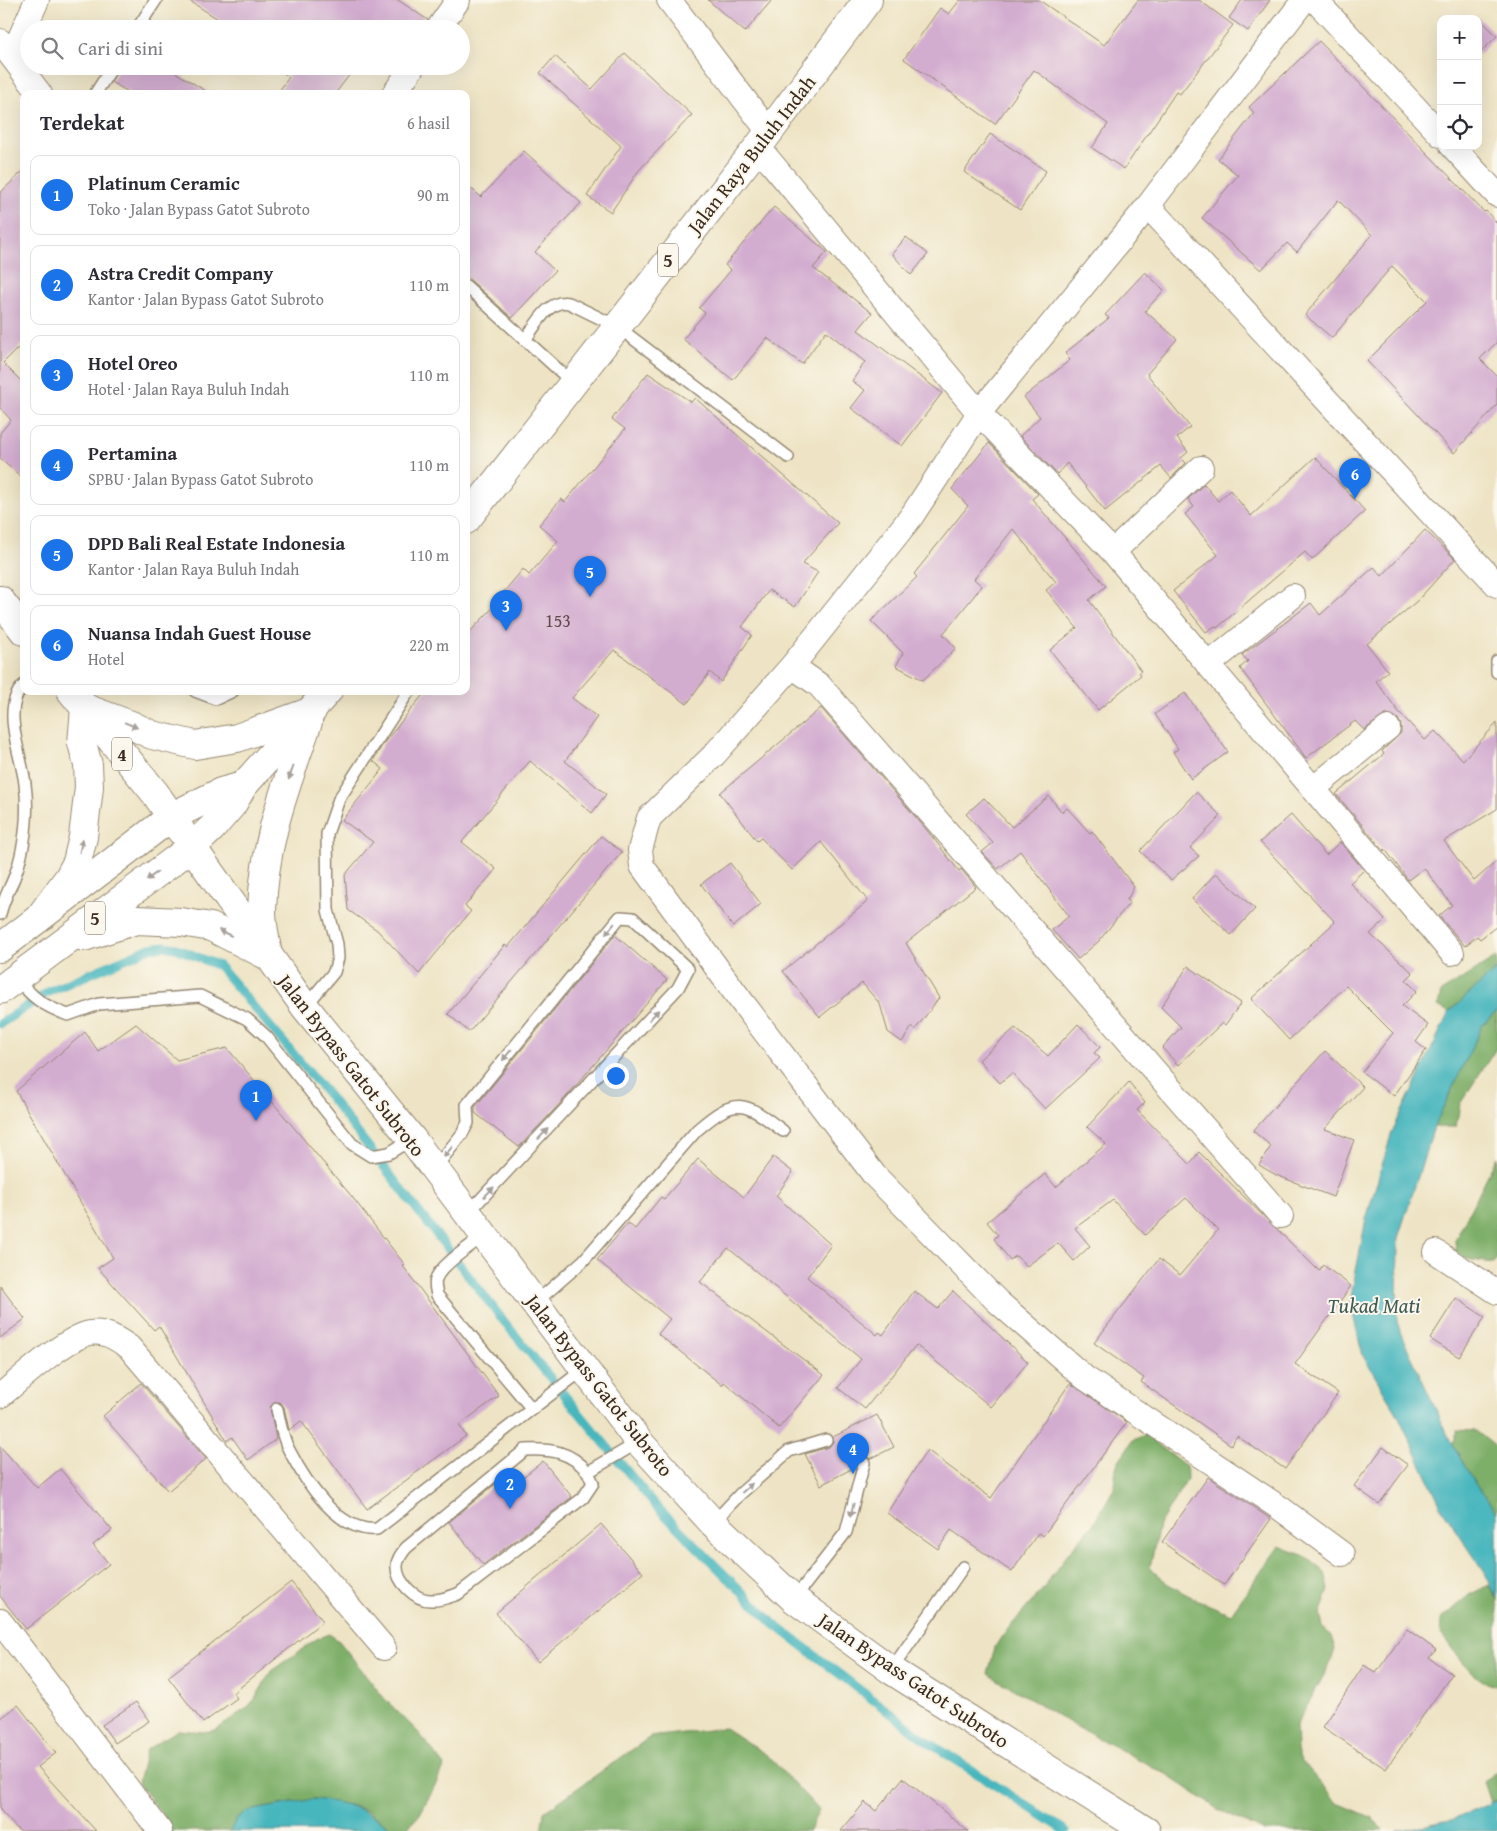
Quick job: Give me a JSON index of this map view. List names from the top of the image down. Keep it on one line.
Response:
{"streets":{"main road":["Jalan Raya Buluh Indah","5","4","Jalan Bypass Gatot Subroto"]},"crossings":[["5","4"],["5","Jalan Bypass Gatot Subroto"],["4","Jalan Bypass Gatot Subroto"]],"water":["Tukad Mati"],"house_numbers":["153"],"page":{"map_buttons":["+","−"],"search":"Cari di sini","heading":["Terdekat","6 hasil"],"list":[{"mark":"1","name":"Platinum Ceramic","note":"Toko · Jalan Bypass Gatot Subroto","value":"90 m"},{"mark":"2","name":"Astra Credit Company","note":"Kantor · Jalan Bypass Gatot Subroto","value":"110 m"},{"mark":"3","name":"Hotel Oreo","note":"Hotel · Jalan Raya Buluh Indah","value":"110 m"},{"mark":"4","name":"Pertamina","note":"SPBU · Jalan Bypass Gatot Subroto","value":"110 m"},{"mark":"5","name":"DPD Bali Real Estate Indonesia","note":"Kantor · Jalan Raya Buluh Indah","value":"110 m"},{"mark":"6","name":"Nuansa Indah Guest House","note":"Hotel","value":"220 m"}],"pins":["6","5","3","1","4","2"]}}
